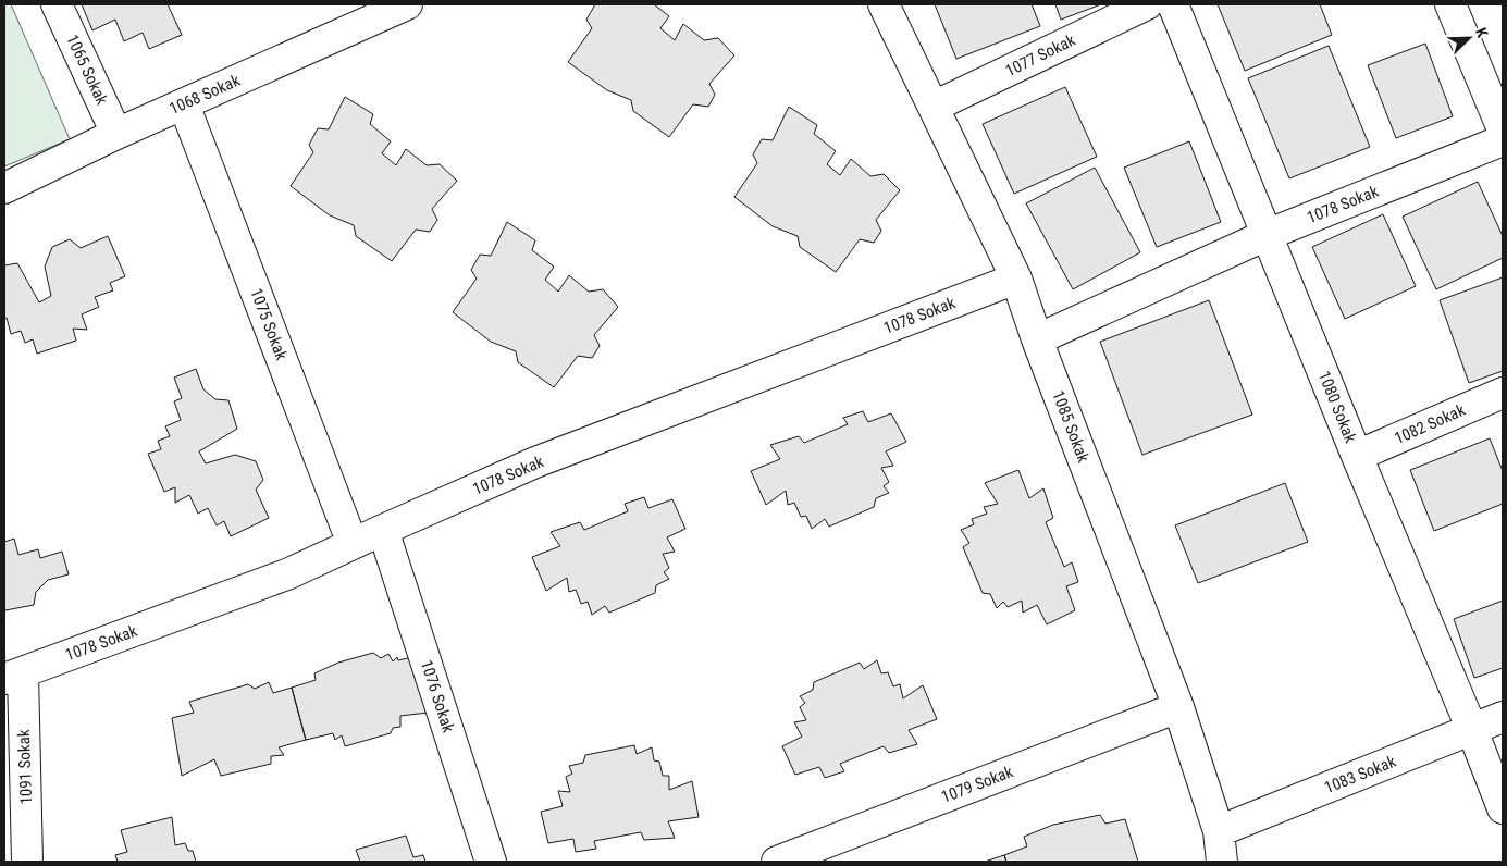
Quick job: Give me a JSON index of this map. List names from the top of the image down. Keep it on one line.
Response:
{"streets":{"street":["1077 Sokak","1065 Sokak","1068 Sokak","1078 Sokak","1075 Sokak","1080 Sokak","1082 Sokak","1085 Sokak","1076 Sokak","1091 Sokak","1083 Sokak","1079 Sokak"]},"crossings":[["1077 Sokak","1085 Sokak"],["1065 Sokak","1068 Sokak"],["1068 Sokak","1075 Sokak"],["1078 Sokak","1075 Sokak"],["1078 Sokak","1080 Sokak"],["1078 Sokak","1085 Sokak"],["1078 Sokak","1076 Sokak"],["1078 Sokak","1091 Sokak"],["1080 Sokak","1082 Sokak"],["1080 Sokak","1083 Sokak"],["1085 Sokak","1083 Sokak"],["1085 Sokak","1079 Sokak"]],"north":"top right"}
